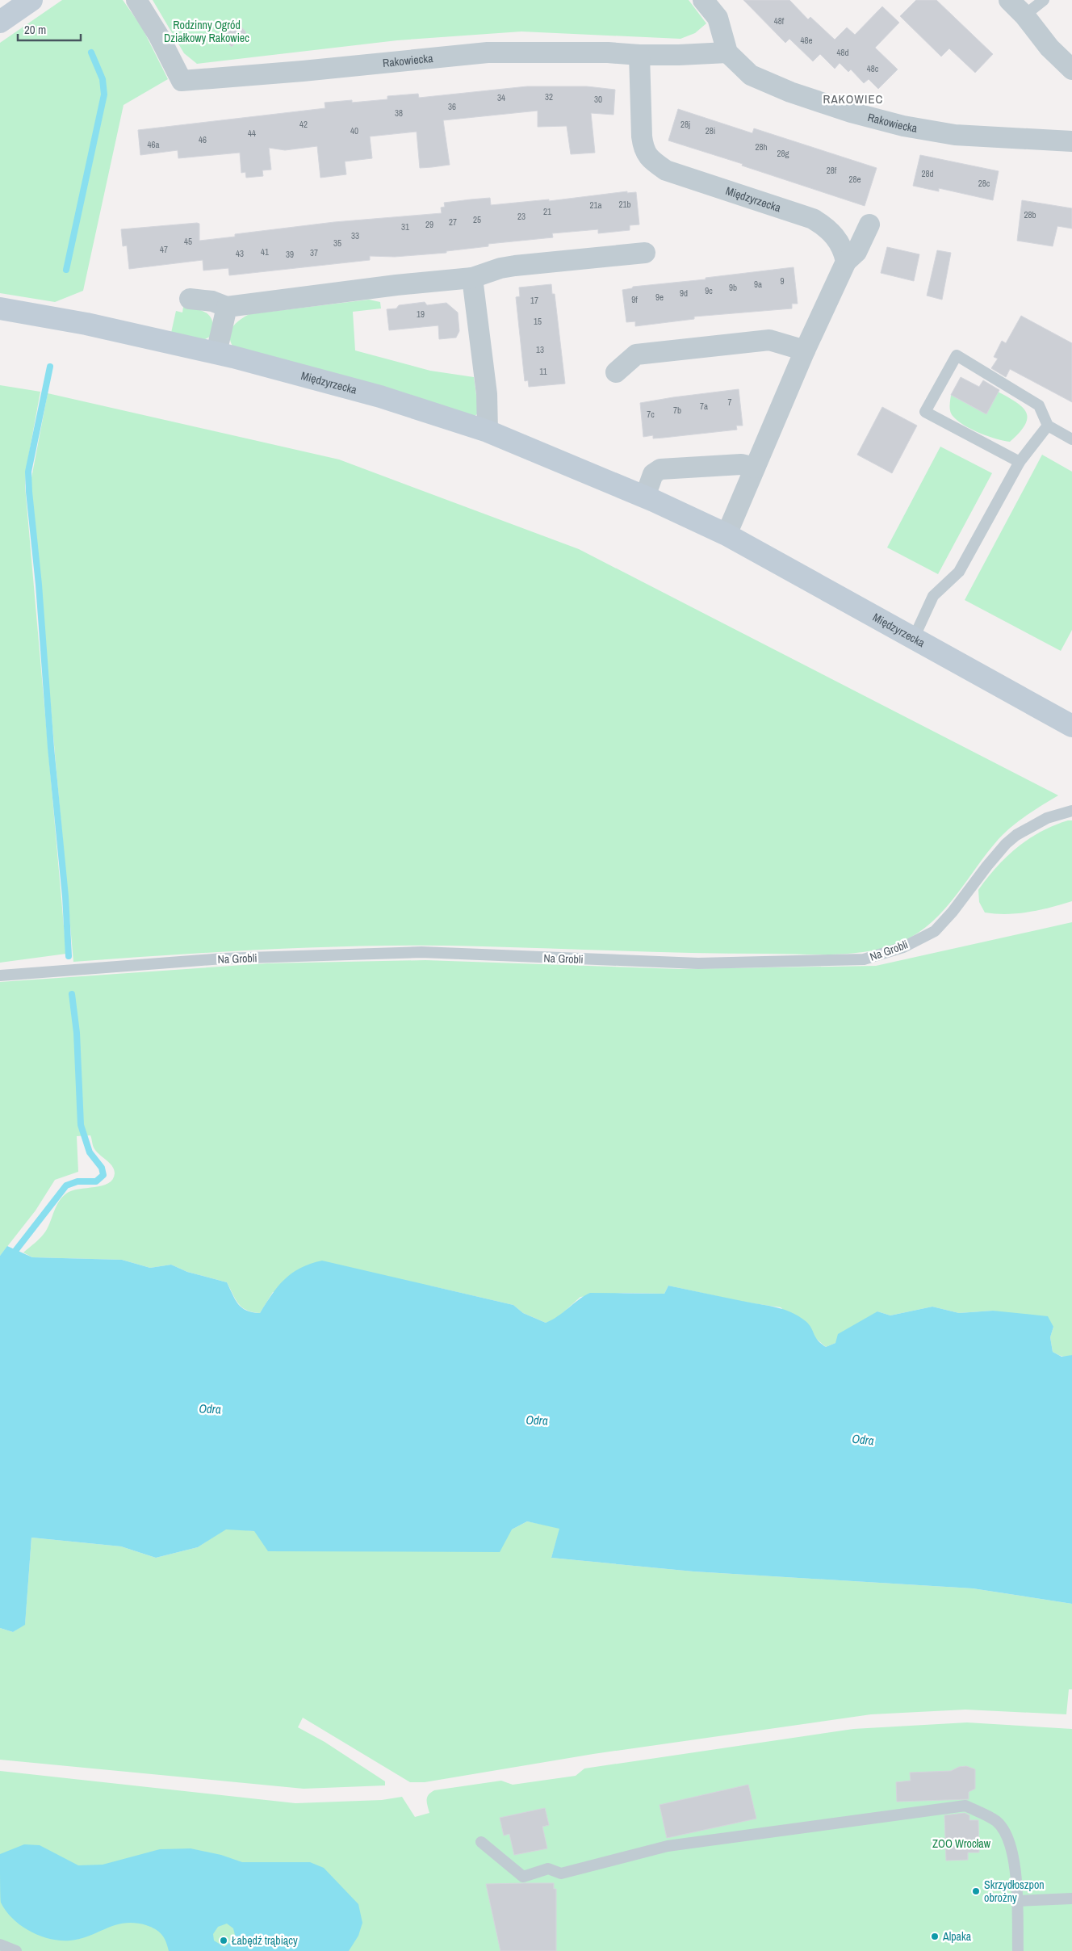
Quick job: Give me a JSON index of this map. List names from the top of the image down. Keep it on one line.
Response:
{"streets":{"street":["Rakowiecka","Międzyrzecka"],"lane":["Na Grobli"]},"crossings":[["Rakowiecka","Międzyrzecka"]],"districts":["RAKOWIEC"],"water":["Odra"],"parks":["Rodzinny Ogród Działkowy Rakowiec","ZOO Wrocław"],"places":["Skrzydłoszpon obrożny","Alpaka","Łabędź trąbiący"],"house_numbers":["48f","48e","48d","48c","32","34","30","36","38","42","28j","40","28i","44","46","46a","28h","28g","28f","28d","28e","28c","21b","21a","21","28b","23","25","27","29","31","33","45","35","47","41","37","43","39","9","9a","9b","9c","9d","9e","9f","17","19","15","13","11","7","7a","7b","7c"],"scale_bar":"20 m"}
